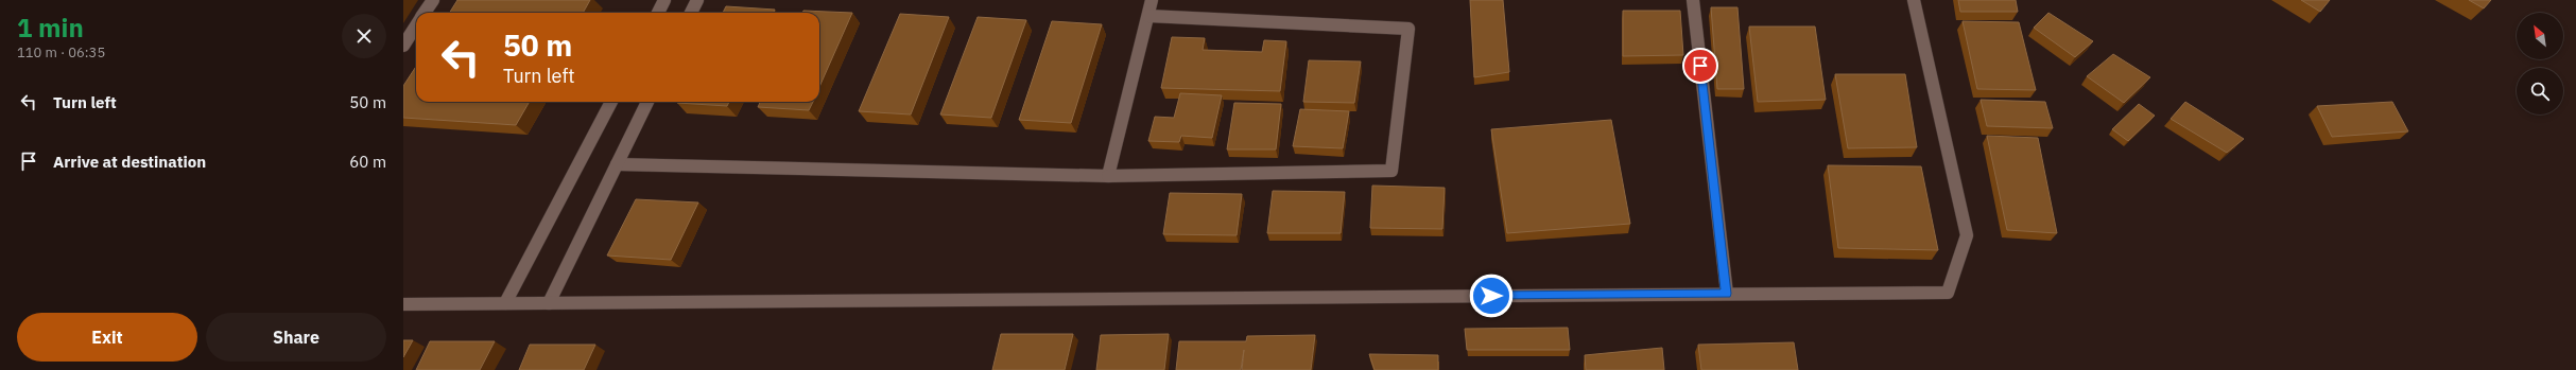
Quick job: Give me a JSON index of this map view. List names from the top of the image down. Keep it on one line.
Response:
{"north":"top left","page":{"heading":["1 min","110 m · 06:35"],"turn":["50 m","Turn left"],"list":[{"name":"Turn left","value":"50 m"},{"name":"Arrive at destination","value":"60 m"}],"buttons":["Exit","Share"]}}
